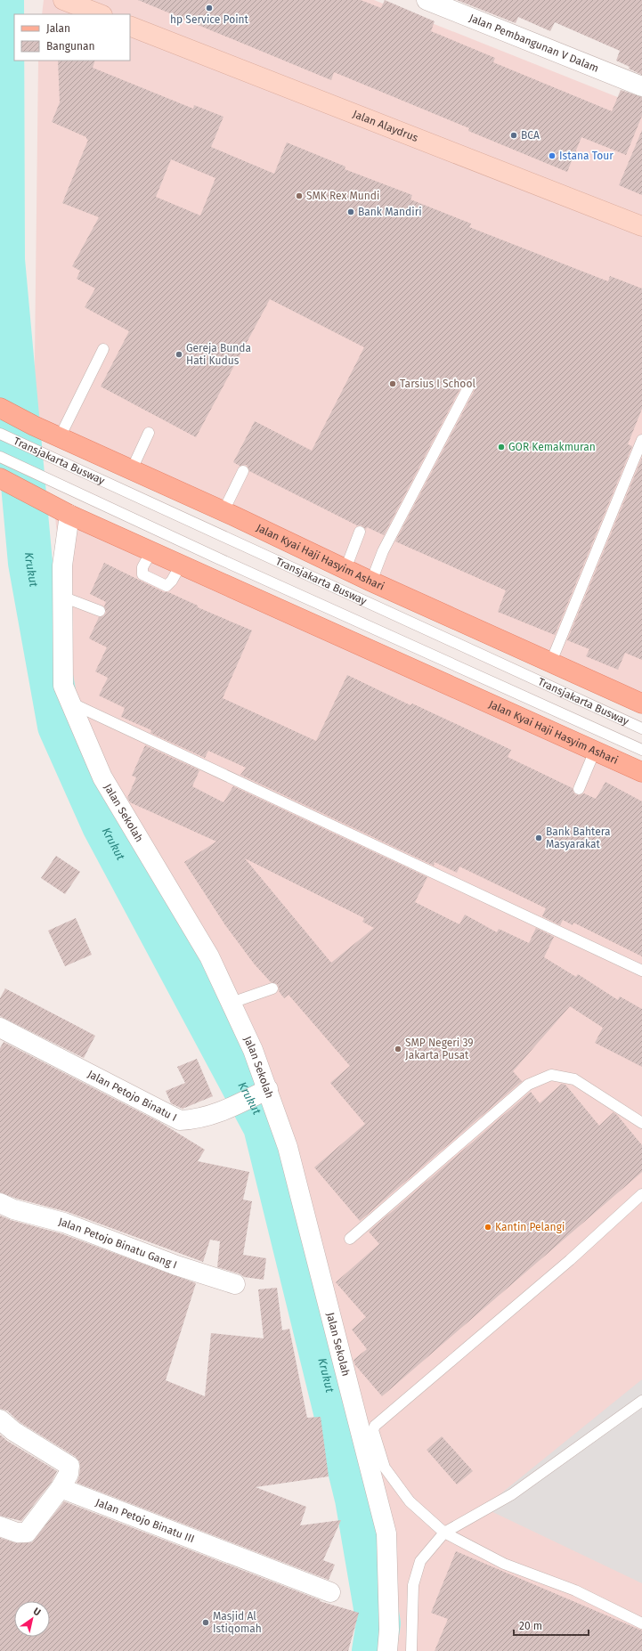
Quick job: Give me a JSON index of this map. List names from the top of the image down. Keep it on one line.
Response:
{"streets":{"main road":["Jalan Kyai Haji Hasyim Ashari"],"street":["Jalan Pembangunan V Dalam","Jalan Alaydrus","Jalan Sekolah","Jalan Petojo Binatu I","Jalan Petojo Binatu Gang I","Jalan Petojo Binatu III"],"lane":["Transjakarta Busway"]},"crossings":[["Jalan Kyai Haji Hasyim Ashari","Jalan Sekolah"],["Jalan Sekolah","Jalan Petojo Binatu I"]],"water":["Krukut"],"places":["hp Service Point","BCA","Istana Tour","SMK Rex Mundi","Bank Mandiri","Gereja Bunda Hati Kudus","Tarsius I School","GOR Kemakmuran","Bank Bahtera Masyarakat","SMP Negeri 39 Jakarta Pusat","Kantin Pelangi","Masjid Al Istiqomah"],"legend":["Jalan","Bangunan"],"scale_bar":"20 m","north":"top right"}
